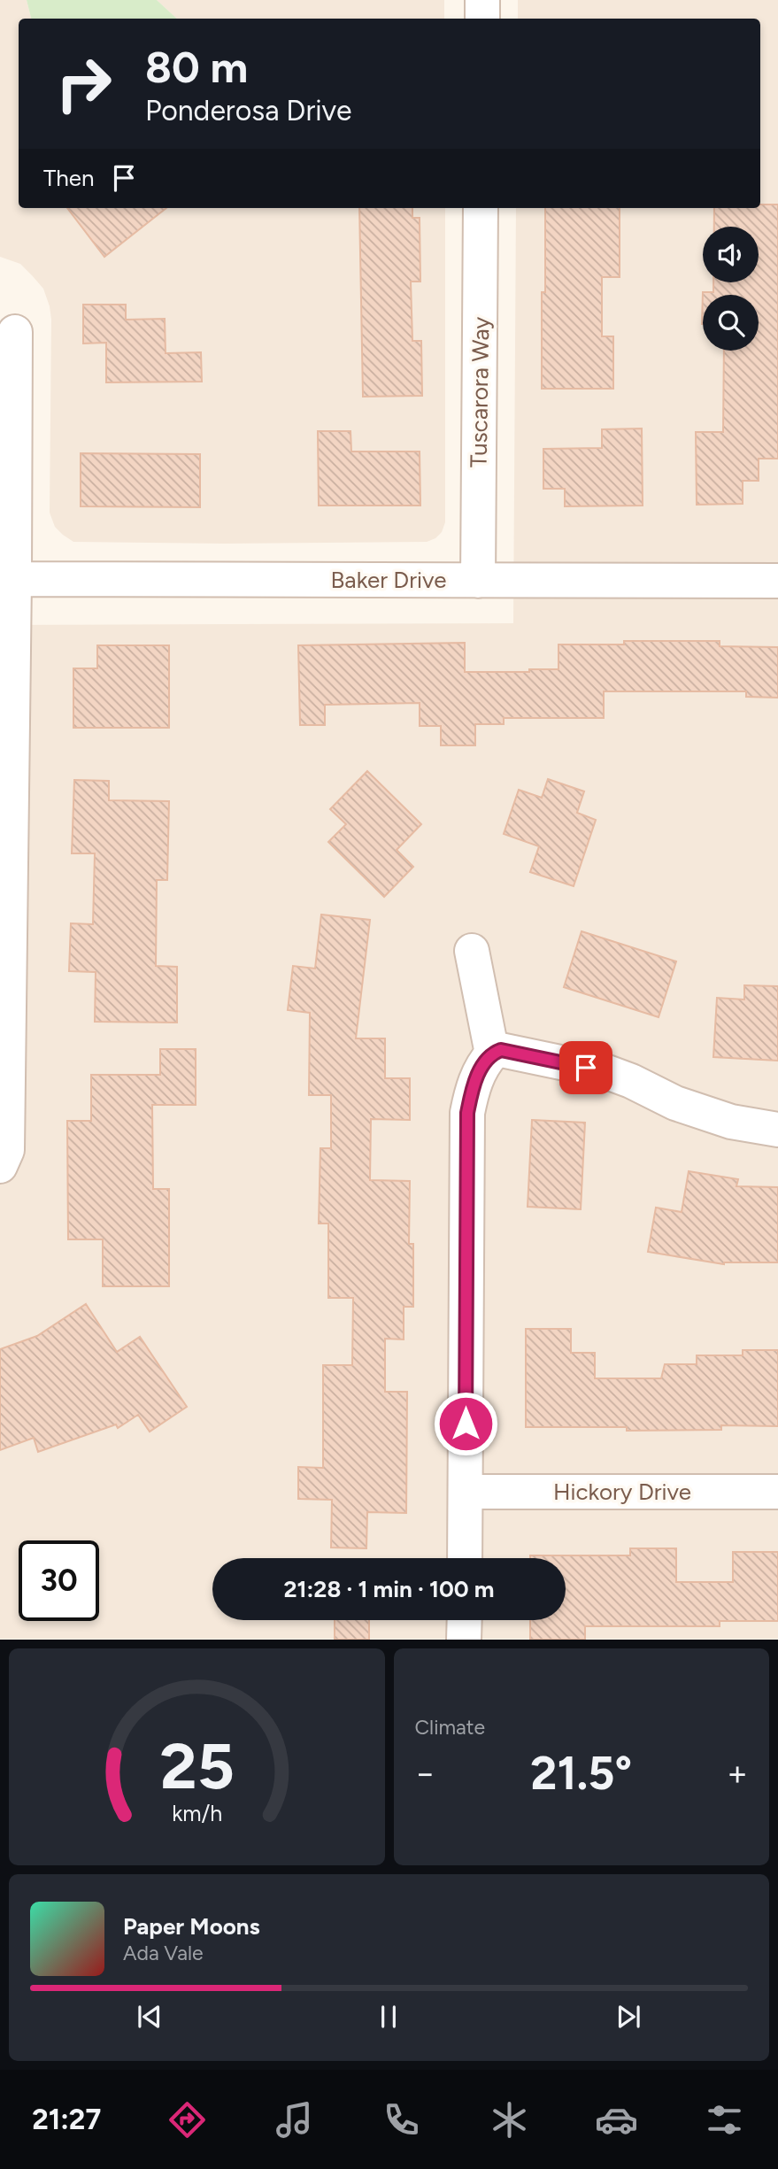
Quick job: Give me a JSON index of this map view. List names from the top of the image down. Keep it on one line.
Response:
{"streets":{"street":["Tuscarora Way","Baker Drive","Hickory Drive"]},"crossings":[["Tuscarora Way","Baker Drive"]],"page":{"turn":["80 m","Ponderosa Drive"],"then":"Then","limit":"30","trip":"21:28 · 1 min · 100 m","tile":"Climate","heat":["−","21.5°","+"],"song":["Paper Moons","Ada Vale"],"tabs":"21:27","gauge":["25","km/h"]}}
